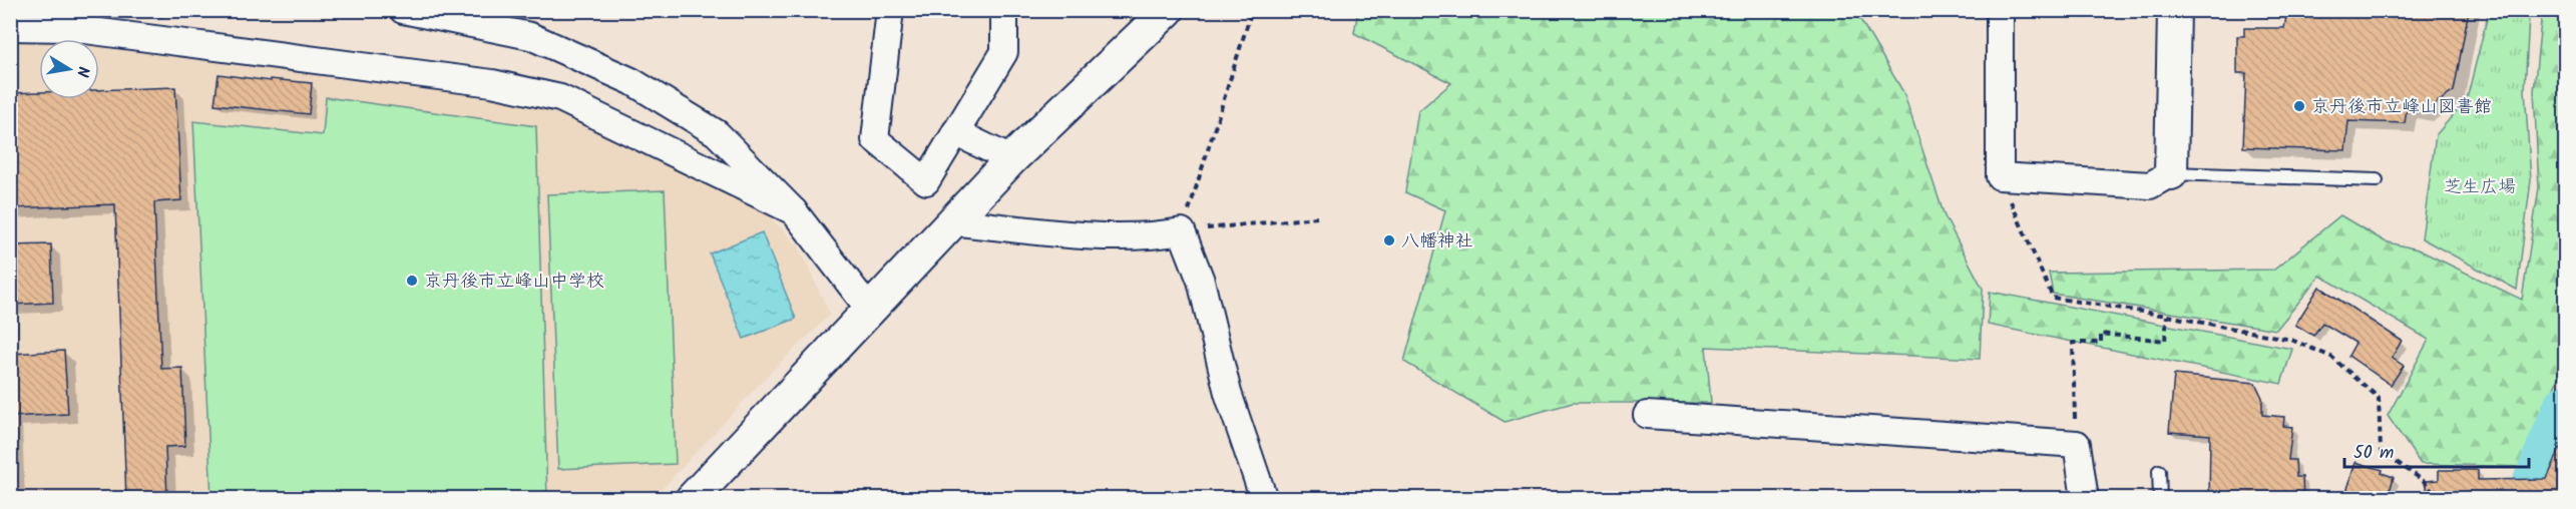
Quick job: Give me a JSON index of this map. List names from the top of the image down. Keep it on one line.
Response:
{"parks":["芝生広場"],"places":["京丹後市立峰山図書館","八幡神社","京丹後市立峰山中学校"],"scale_bar":"50 m","north":"right"}
